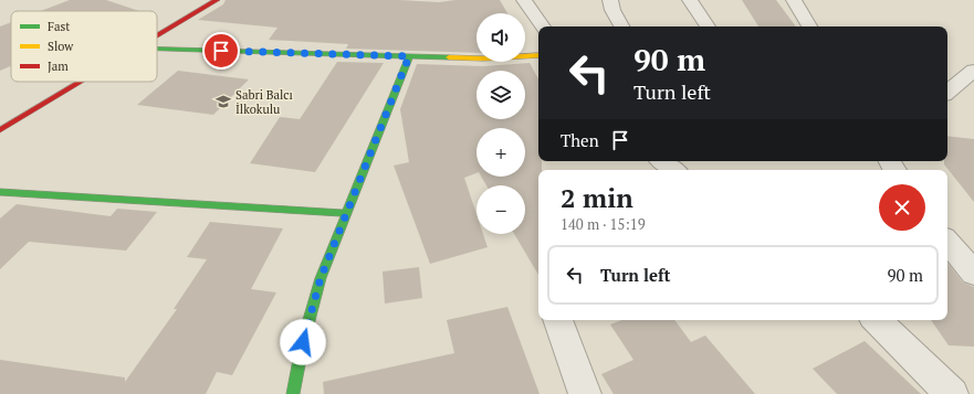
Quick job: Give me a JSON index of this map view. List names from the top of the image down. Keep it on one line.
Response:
{"places":{"school or university":["Sabri Balcı İlkokulu"]},"legend":["Fast","Slow","Jam"],"page":{"map_buttons":["+","−"],"turn":["90 m","Turn left"],"then":"Then","heading":["2 min","140 m · 15:19"],"list":[{"name":"Turn left","value":"90 m"}]}}
